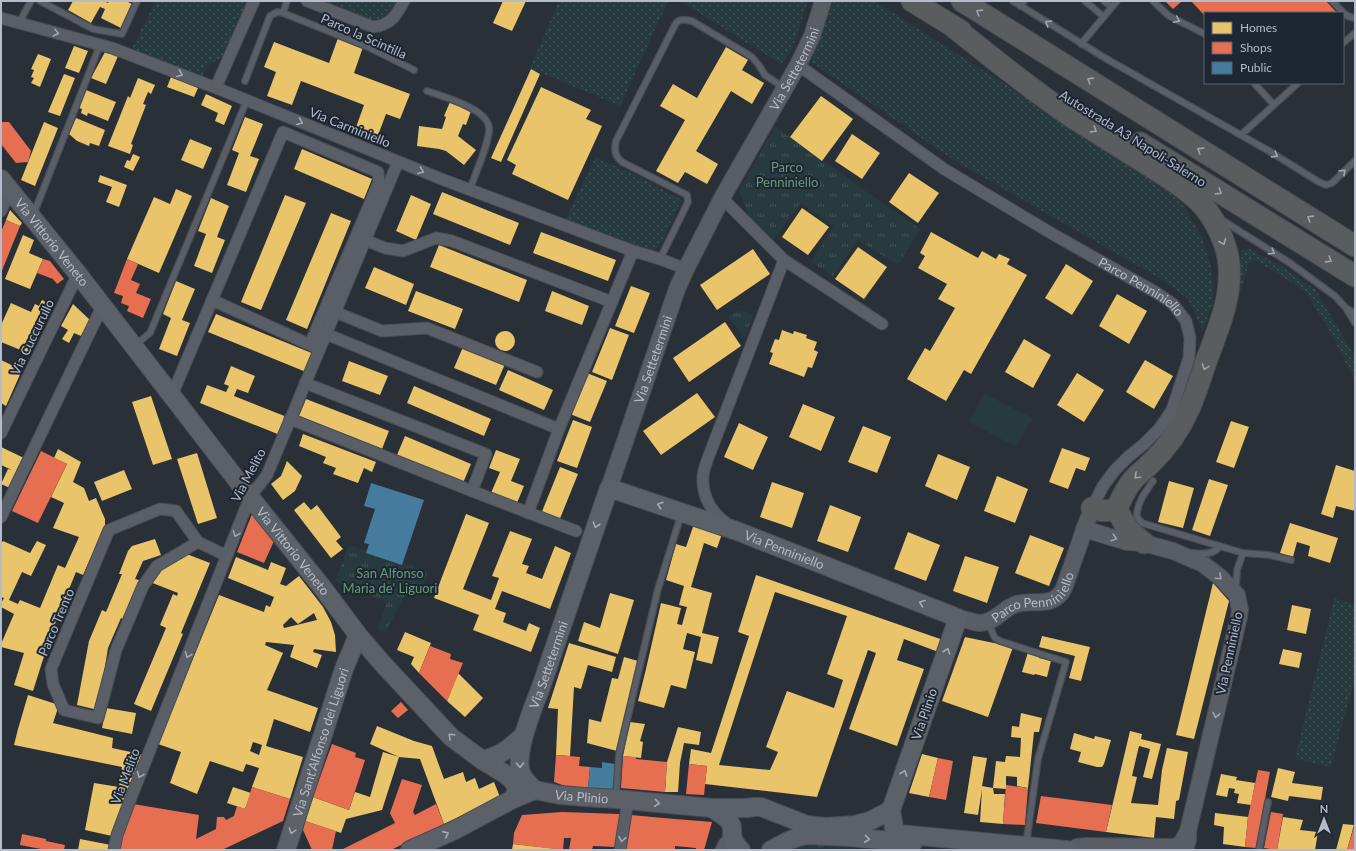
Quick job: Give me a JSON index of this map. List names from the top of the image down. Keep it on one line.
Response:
{"streets":{"highway":["Autostrada A3 Napoli-Salerno"],"main road":["Via Settetermini","Via Vittorio Veneto","Via Penniniello","Via Plinio","Via Sant'Alfonso dei Liguori"],"street":["Via Carminiello","Parco Penniniello","Via Cuccurullo","Via Melito","Parco Trento"],"lane":["Parco la Scintilla"]},"crossings":[["Via Settetermini","Via Carminiello"],["Via Settetermini","Parco Penniniello"],["Via Settetermini","Via Penniniello"],["Via Settetermini","Via Plinio"],["Via Carminiello","Via Melito"],["Via Vittorio Veneto","Via Cuccurullo"],["Via Vittorio Veneto","Via Melito"],["Via Vittorio Veneto","Via Sant'Alfonso dei Liguori"],["Parco Penniniello","Via Penniniello"],["Parco Penniniello","Via Plinio"],["Via Melito","Parco Trento"],["Via Penniniello","Via Plinio"]],"one_way":["Via Settetermini","Via Carminiello","Via Melito","Via Plinio","Via Sant'Alfonso dei Liguori"],"parks":["Parco Penniniello","San Alfonso Maria de' Liguori"],"legend":["Homes","Shops","Public"],"north":"top"}
